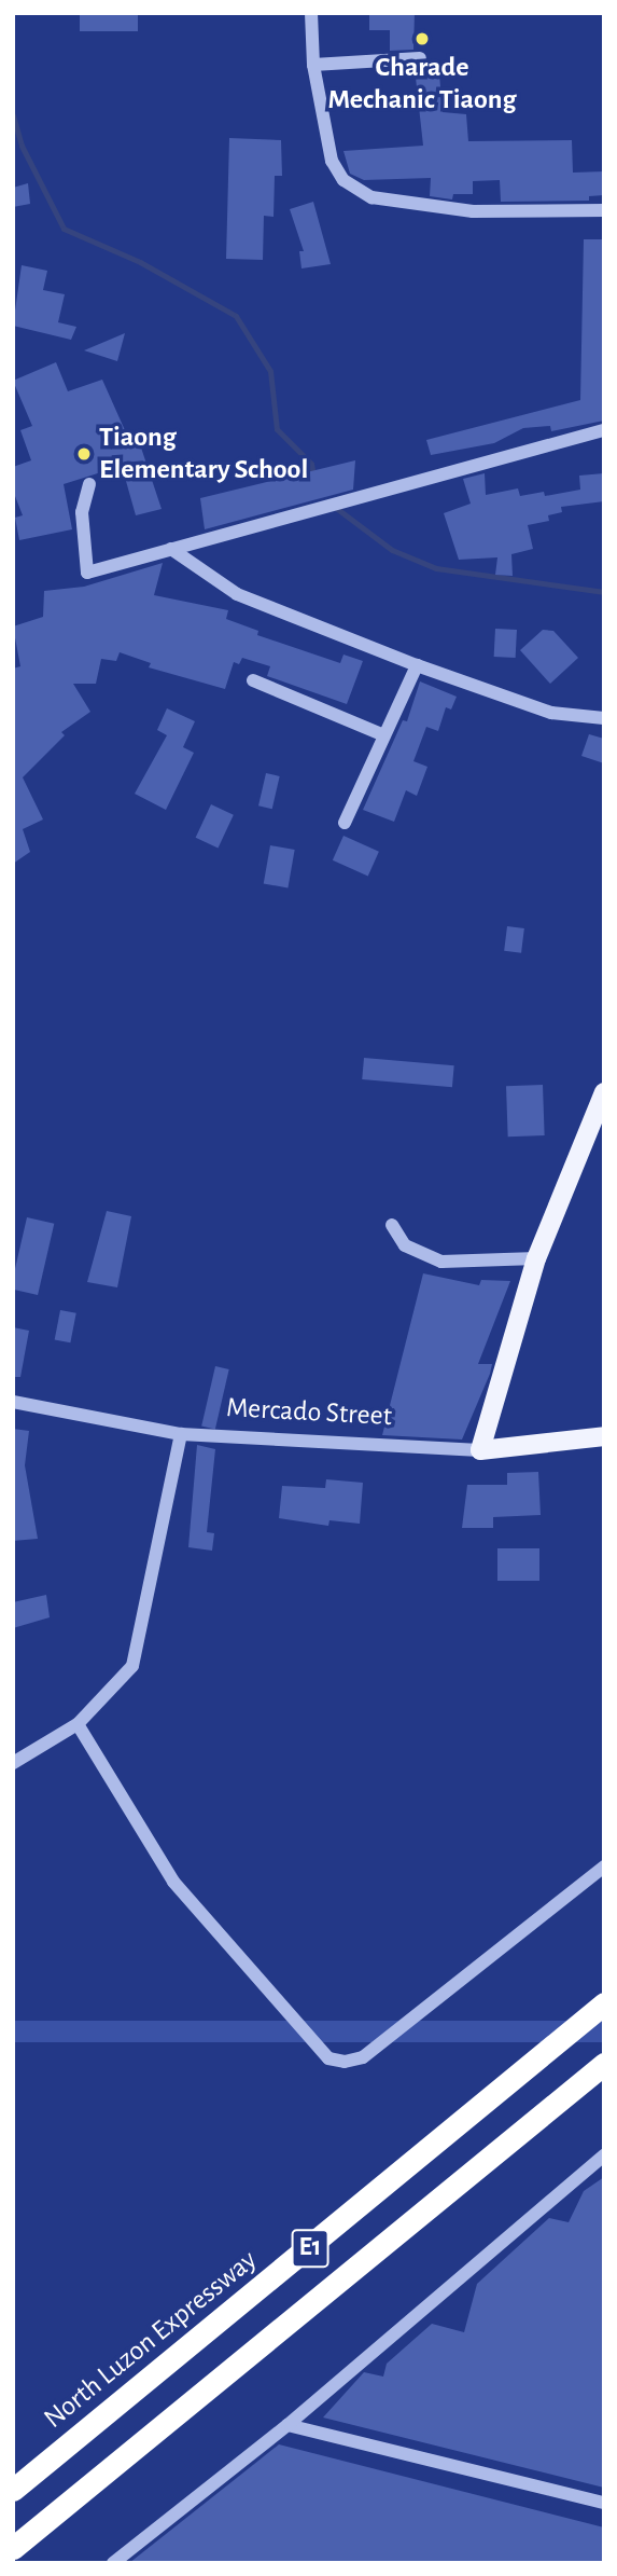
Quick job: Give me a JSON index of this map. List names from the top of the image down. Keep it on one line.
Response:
{"streets":{"highway":["E1","North Luzon Expressway"],"main road":["Mercado Street"]},"places":["Charade Mechanic Tiaong","Tiaong Elementary School"]}
